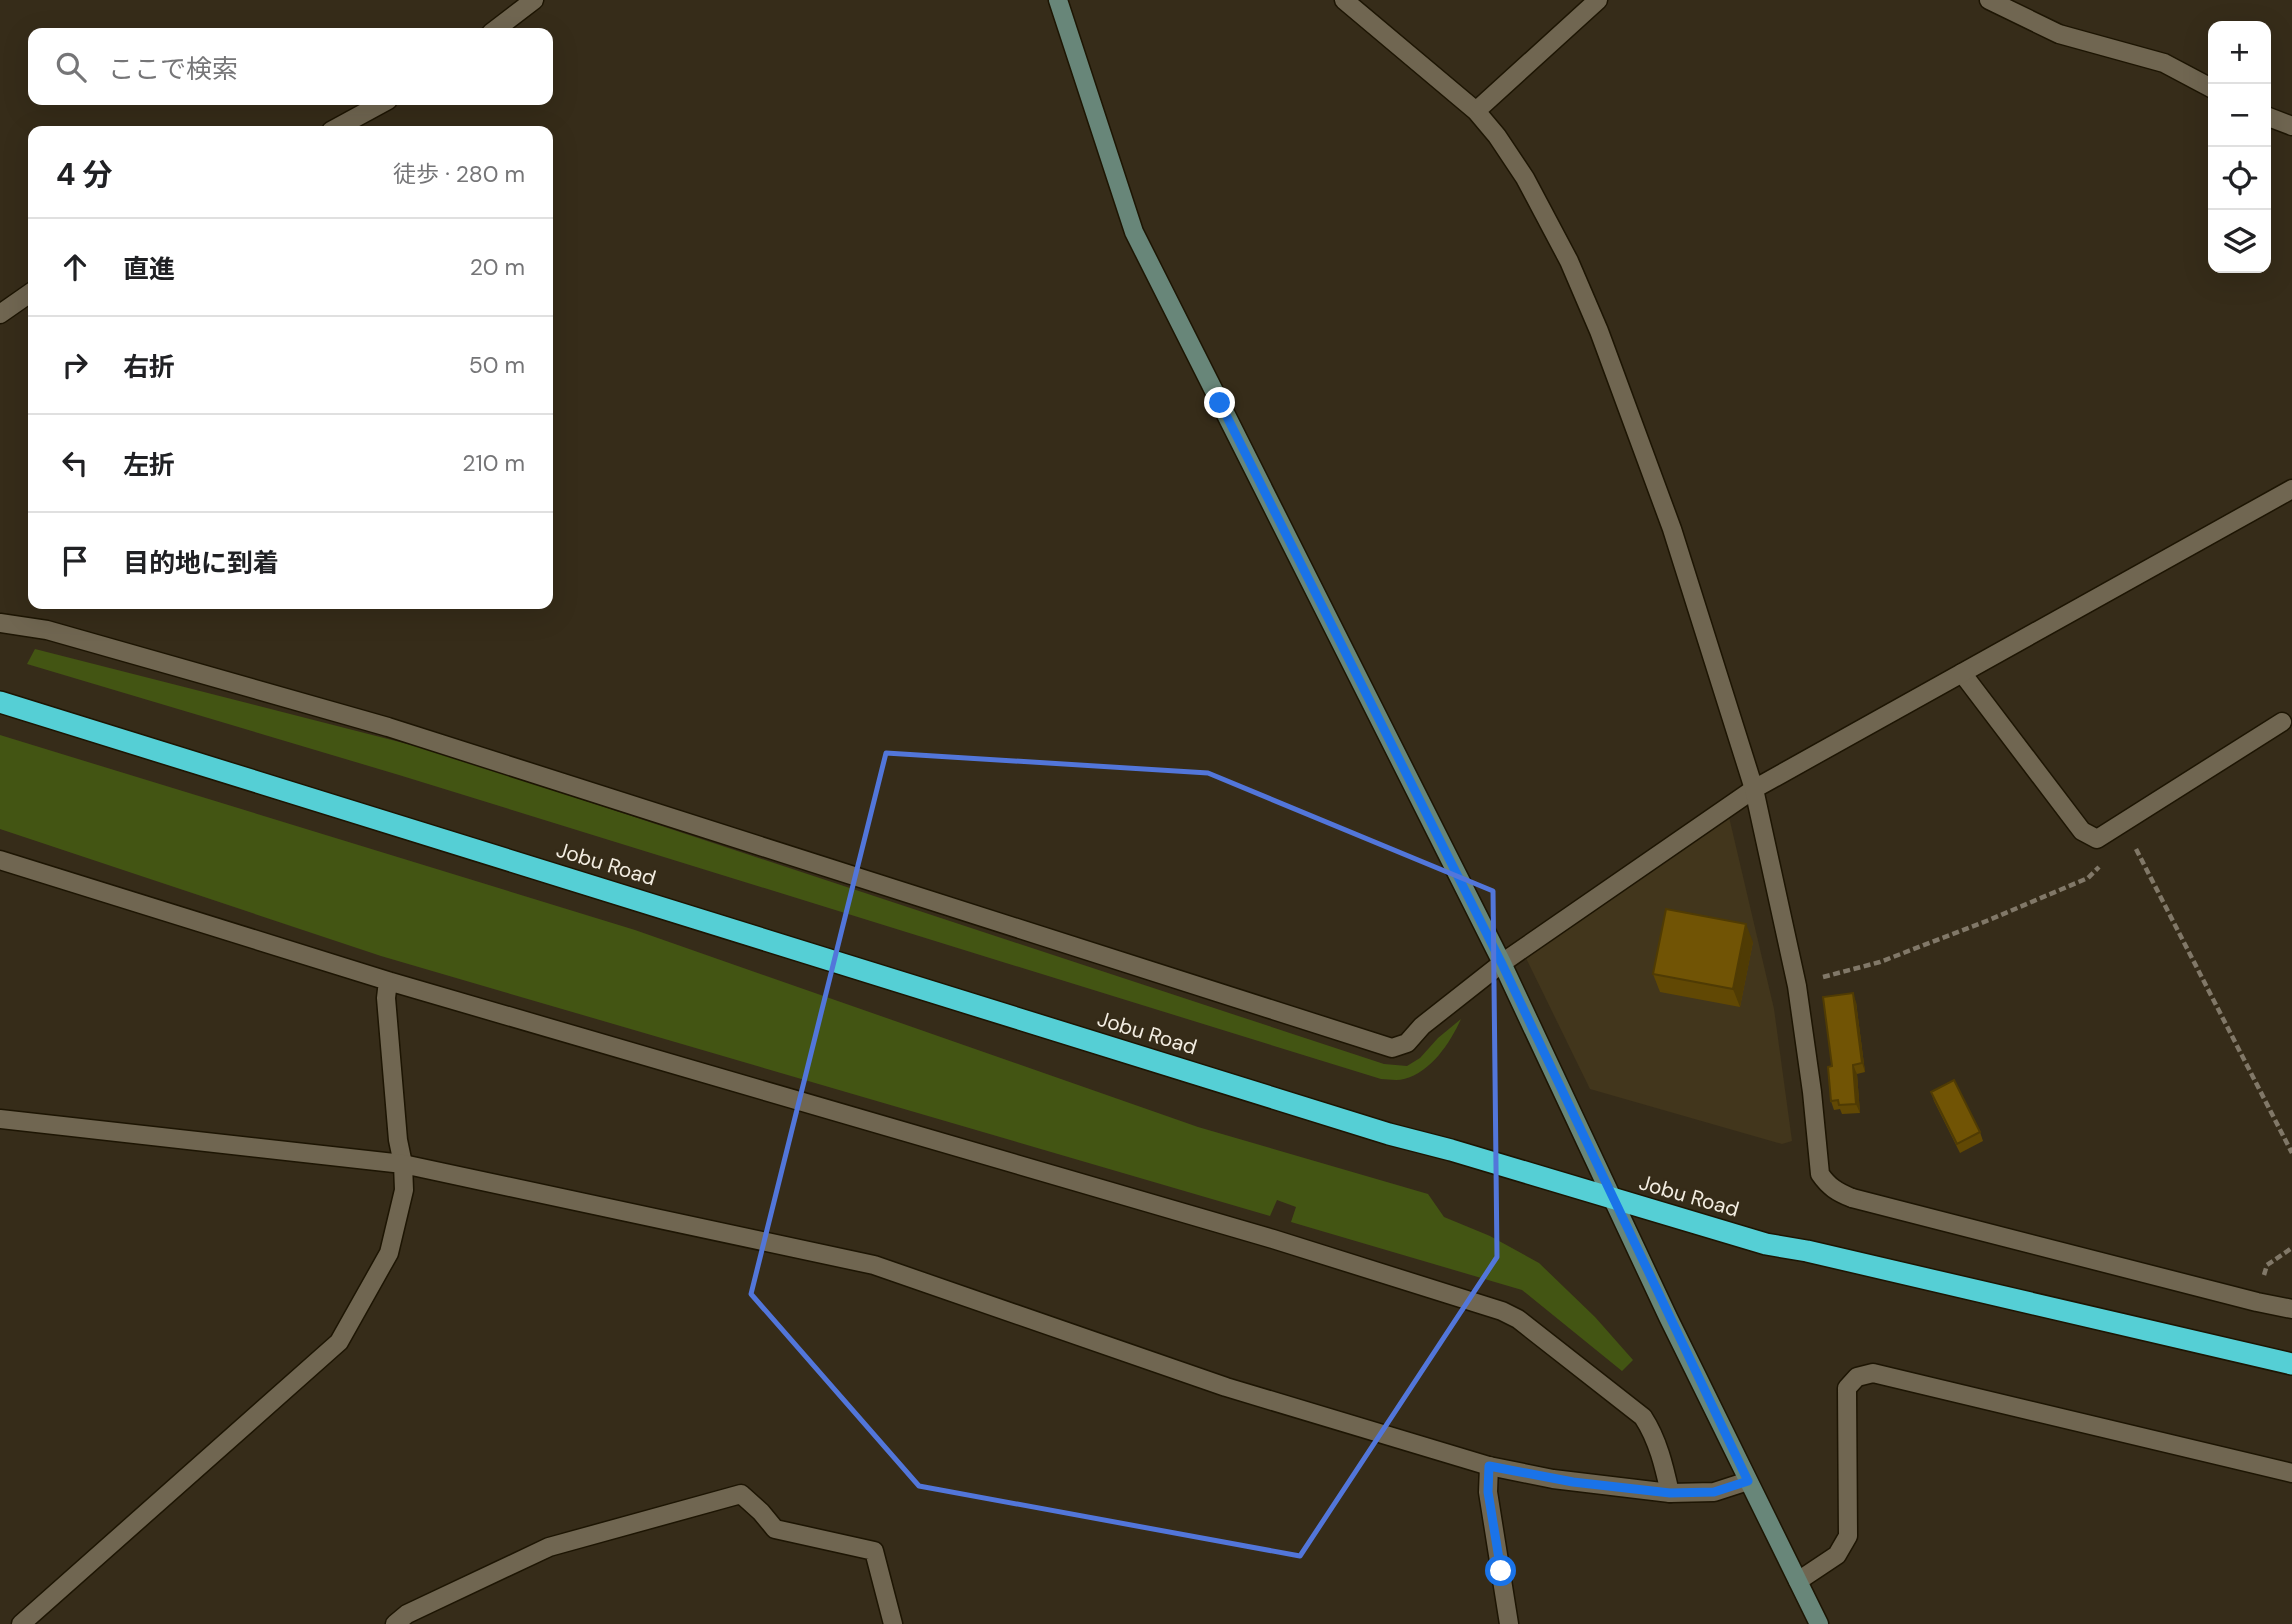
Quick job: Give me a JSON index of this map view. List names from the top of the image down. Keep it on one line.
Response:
{"streets":{"highway":["Jobu Road"]},"page":{"map_buttons":["+","−"],"search":"ここで検索","heading":["4 分","徒歩 · 280 m"],"list":[["直進","20 m"],["右折","50 m"],["左折","210 m"],"目的地に到着"]}}
